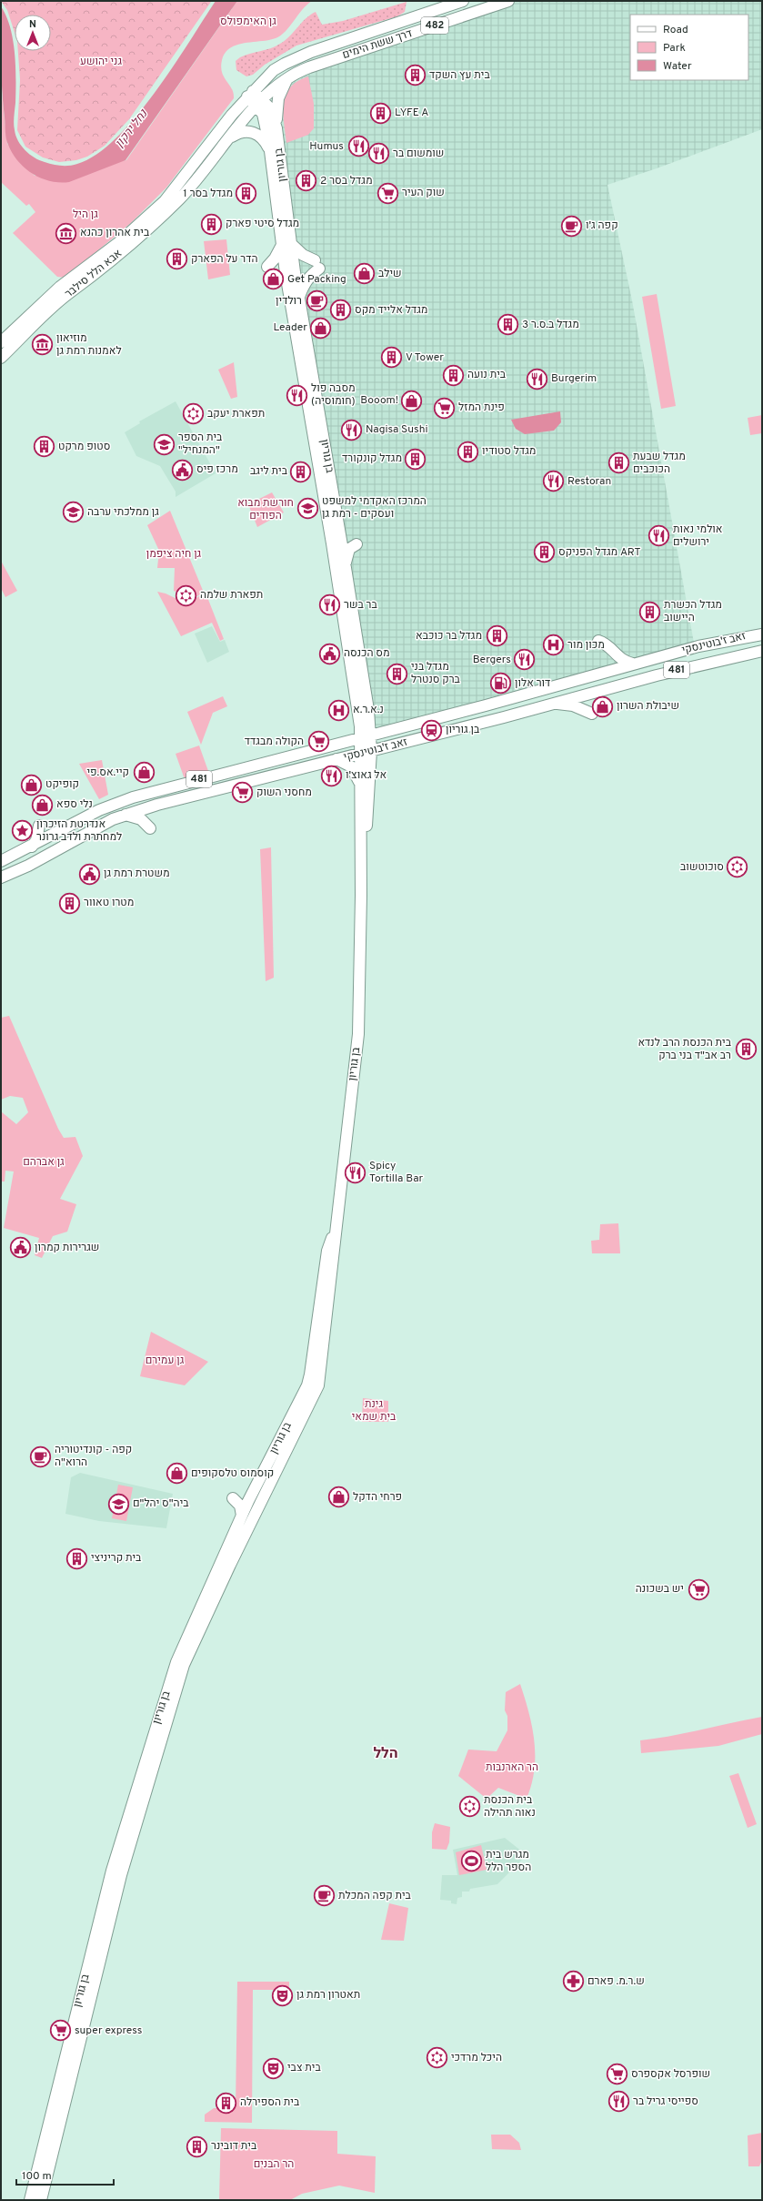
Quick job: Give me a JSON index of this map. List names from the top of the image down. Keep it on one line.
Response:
{"streets":{"main road":["482","דרך ששת הימים","בן גוריון","אבא הלל סילבר","זאב ז'בוטינסקי","481"]},"crossings":[["דרך ששת הימים","בן גוריון"],["דרך ששת הימים","אבא הלל סילבר"],["בן גוריון","אבא הלל סילבר"],["בן גוריון","זאב ז'בוטינסקי"]],"districts":["הלל"],"water":["נחל ירקון"],"parks":["גן האימפולס","גני יהושע","גן היל","חורשת מבוא הפודים","גן חיה ציפמן","גן אברהם","גן עמירם","גינת בית שמאי","הר הארנבות","הר הבנים"],"places":{"building":["בית עץ השקד","LYFE A","מגדל בסר 2","מגדל בסר 1","מגדל סיטי פארק","הדר על הפארק","מגדל אלייד מקס","מגדל ב.ס.ר 3","V Tower","בית נועה","סטופ מרקט","מגדל סטודיו","מגדל קונקורד","מגדל שבעת הכוכבים","בית ליגב","מגדל הפניקס ART","מגדל הכשרת היישוב","מגדל בר כוכבא","מגדל בני ברק סנטרל","מטרו טאוור","בית הכנסת הרב לנדא רב אב\"ד בני ברק","בית קריניצי","בית הספירלה","בית דובינר"],"restaurant":["Humus","שומשום בר","Burgerim","מסבה פול (חומוסיה)","Nagisa Sushi","Restoran","אולמי נאות ירושלים","בר בשר","Bergers","אל גאוצ'ו","Spicy Tortilla Bar","ספייסי גריל בר"],"supermarket":["שוק העיר","פינת המזל","הקולה מבגדד","מחסני השוק","יש בשכונה","super express","שופרסל אקספרס"],"cafe":["קפה ג'ו","רולדין","קפה - קונדיטוריה הרוא\"ה","בית קפה המכלת"],"museum":["בית אהרון כהנא","מוזיאון לאמנות רמת גן"],"shop":["שילב","Get Packing","Leader","Booom!","שיבולת השרון","קיי.אס.פי","קופיקט","נלי ספא","קוסמוס טלסקופים","פרחי הדקל"],"synagogue":["תפארת יעקב","תפארת שלמה","סוכוטשוב","בית הכנסת נאוה תהילה","היכל מרדכי"],"school or university":["בית הספר \"המנחיל\"","המרכז האקדמי למשפט ועסקים - רמת גן","גן ממלכתי ערבה","ביה\"ס יהל\"ם"],"public building":["מרכז פיס","מס הכנסה","משטרת רמת גן","שגרירות קמרון"],"hospital":["מכון מור","נ.א.ר.א"],"fuel station":["דור אלון"],"station":["בן גוריון"],"place":["אנדרטת הזיכרון למחתרת ולדב גרונר"],"sports":["מגרש בית הספר הלל"],"pharmacy":["ש.ר.מ. פארם"],"theatre":["תאטרון רמת גן","בית צבי"]},"legend":["Road","Park","Water"],"scale_bar":"100 m","north":"top"}
